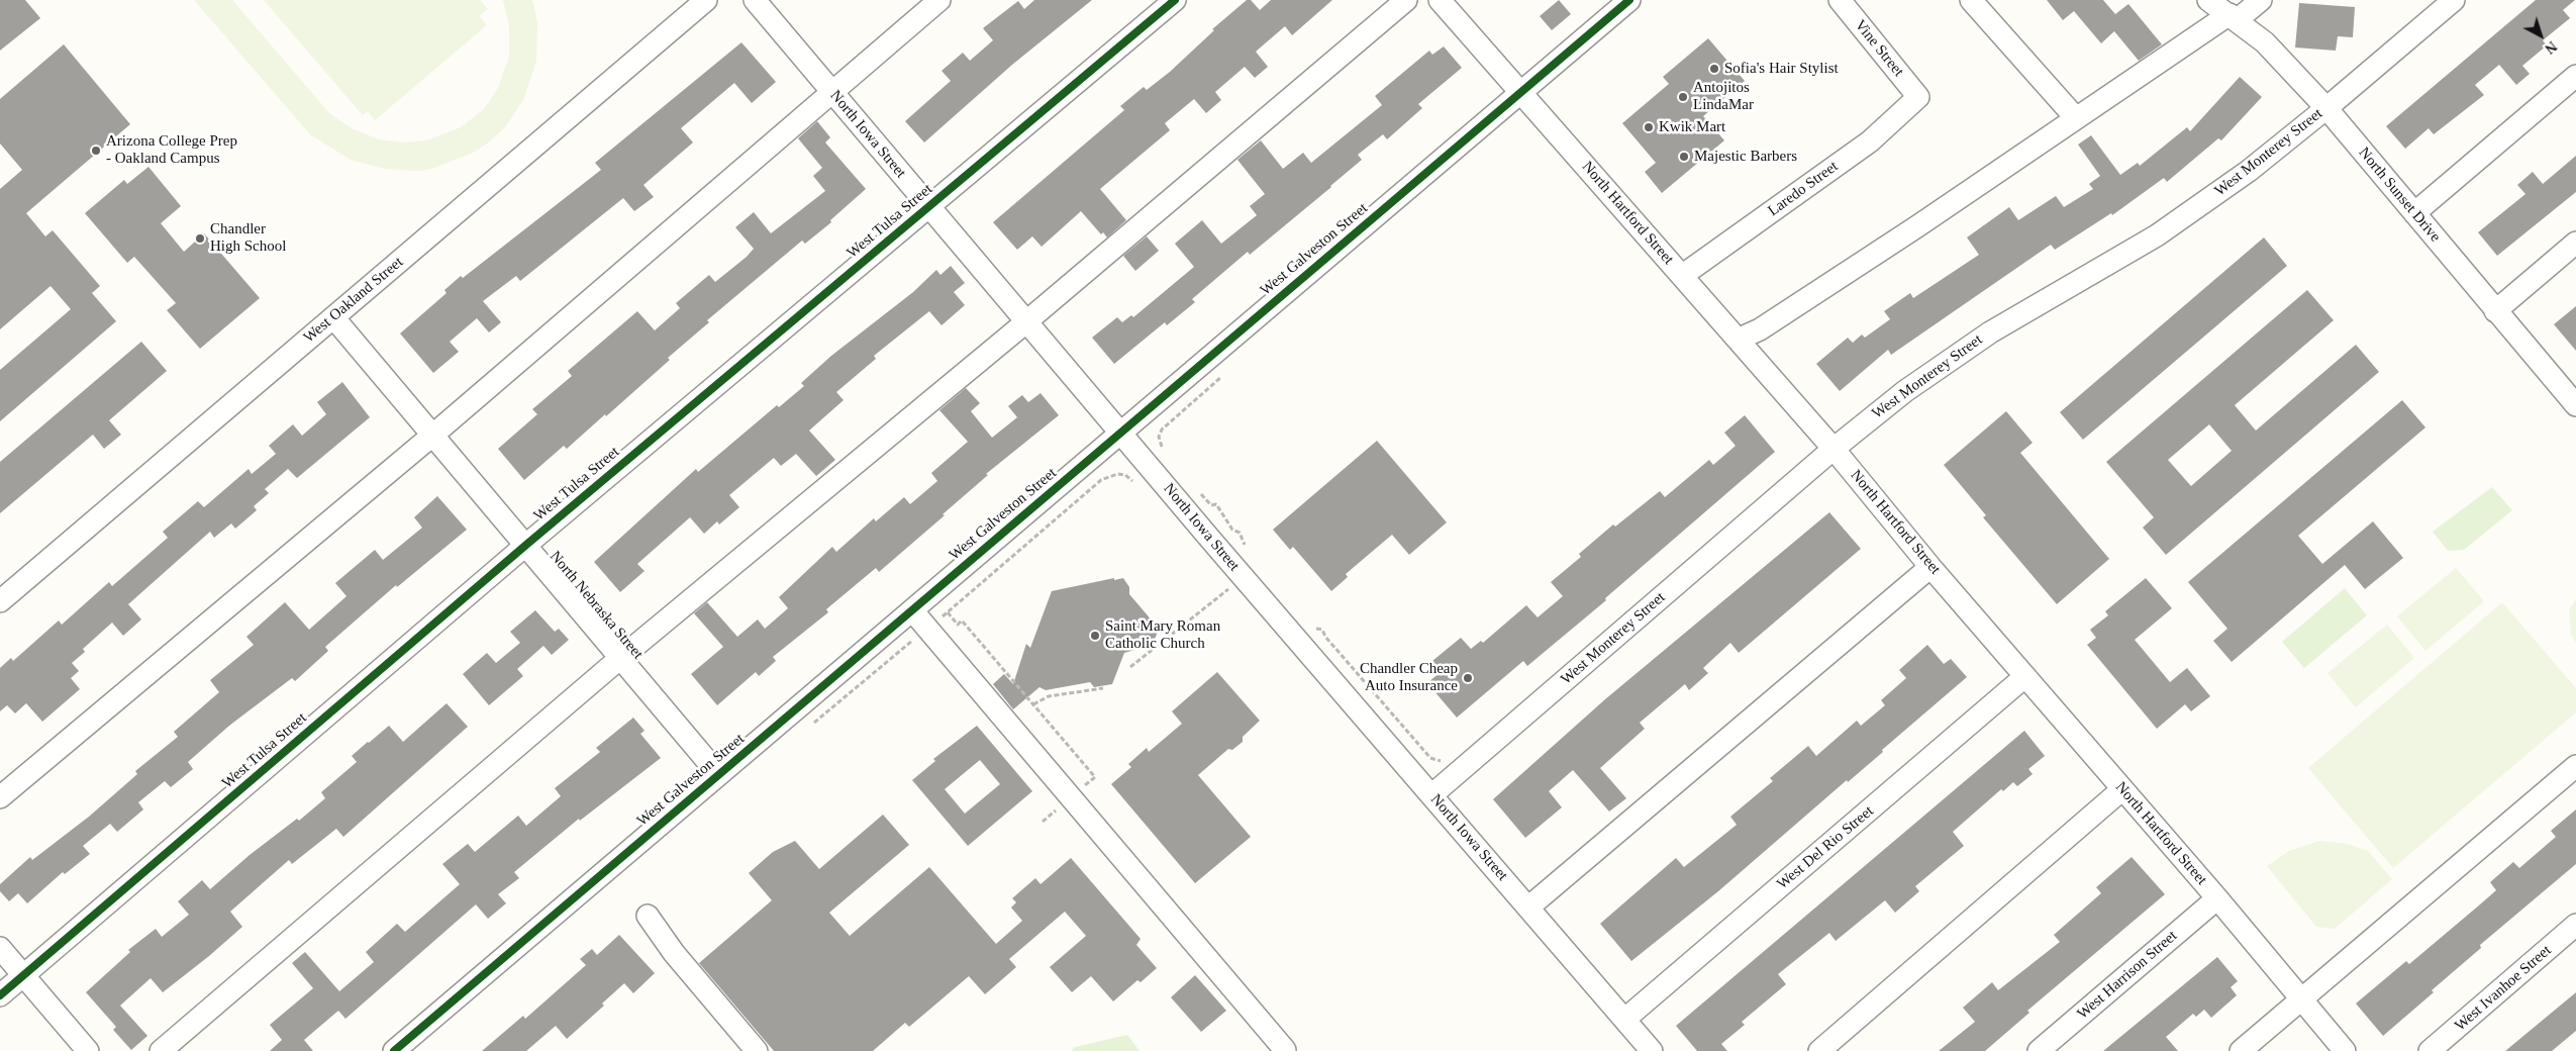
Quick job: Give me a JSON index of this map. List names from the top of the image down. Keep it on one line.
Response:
{"streets":{"street":["Vine Street","North Iowa Street","West Monterey Street","Laredo Street","North Sunset Drive","North Hartford Street","West Tulsa Street","West Galveston Street","West Oakland Street","North Nebraska Street","West Del Rio Street","West Harrison Street","West Ivanhoe Street"]},"crossings":[["Vine Street","Laredo Street"],["North Iowa Street","West Monterey Street"],["North Iowa Street","West Tulsa Street"],["North Iowa Street","West Galveston Street"],["North Iowa Street","West Del Rio Street"],["West Monterey Street","North Sunset Drive"],["West Monterey Street","North Hartford Street"],["Laredo Street","North Hartford Street"],["North Hartford Street","West Galveston Street"],["North Hartford Street","West Del Rio Street"],["North Hartford Street","West Harrison Street"],["West Tulsa Street","North Nebraska Street"],["West Galveston Street","North Nebraska Street"],["West Oakland Street","North Nebraska Street"]],"places":["Sofia's Hair Stylist","Antojitos LindaMar","Kwik Mart","Arizona College Prep - Oakland Campus","Majestic Barbers","Chandler High School","Saint Mary Roman Catholic Church","Chandler Cheap Auto Insurance"],"north":"bottom right"}
